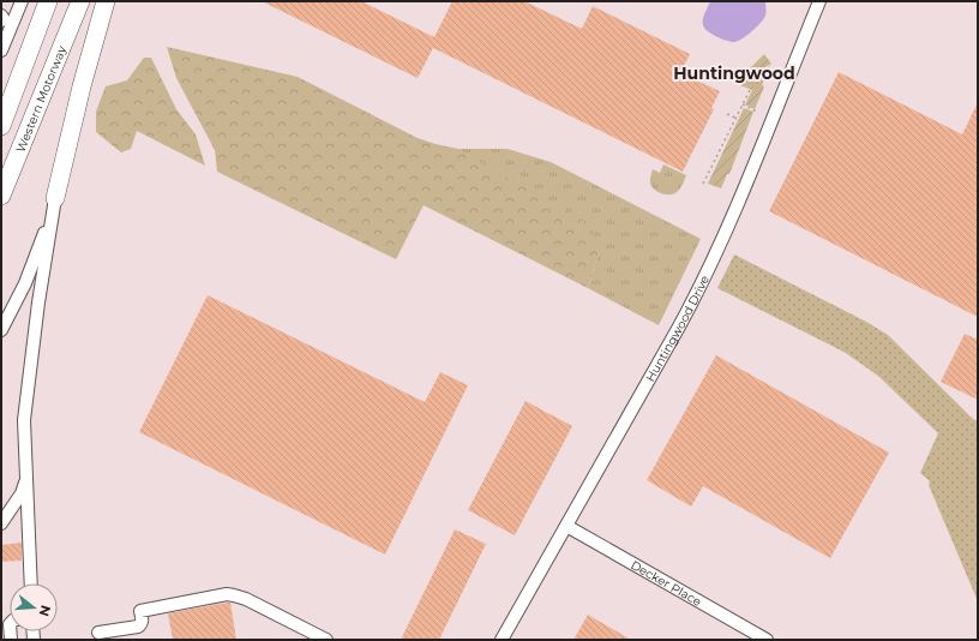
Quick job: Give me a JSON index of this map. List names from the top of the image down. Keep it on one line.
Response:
{"streets":{"highway":["Western Motorway"],"street":["Huntingwood Drive","Decker Place"]},"crossings":[["Huntingwood Drive","Decker Place"]],"districts":["Huntingwood"],"north":"right"}
